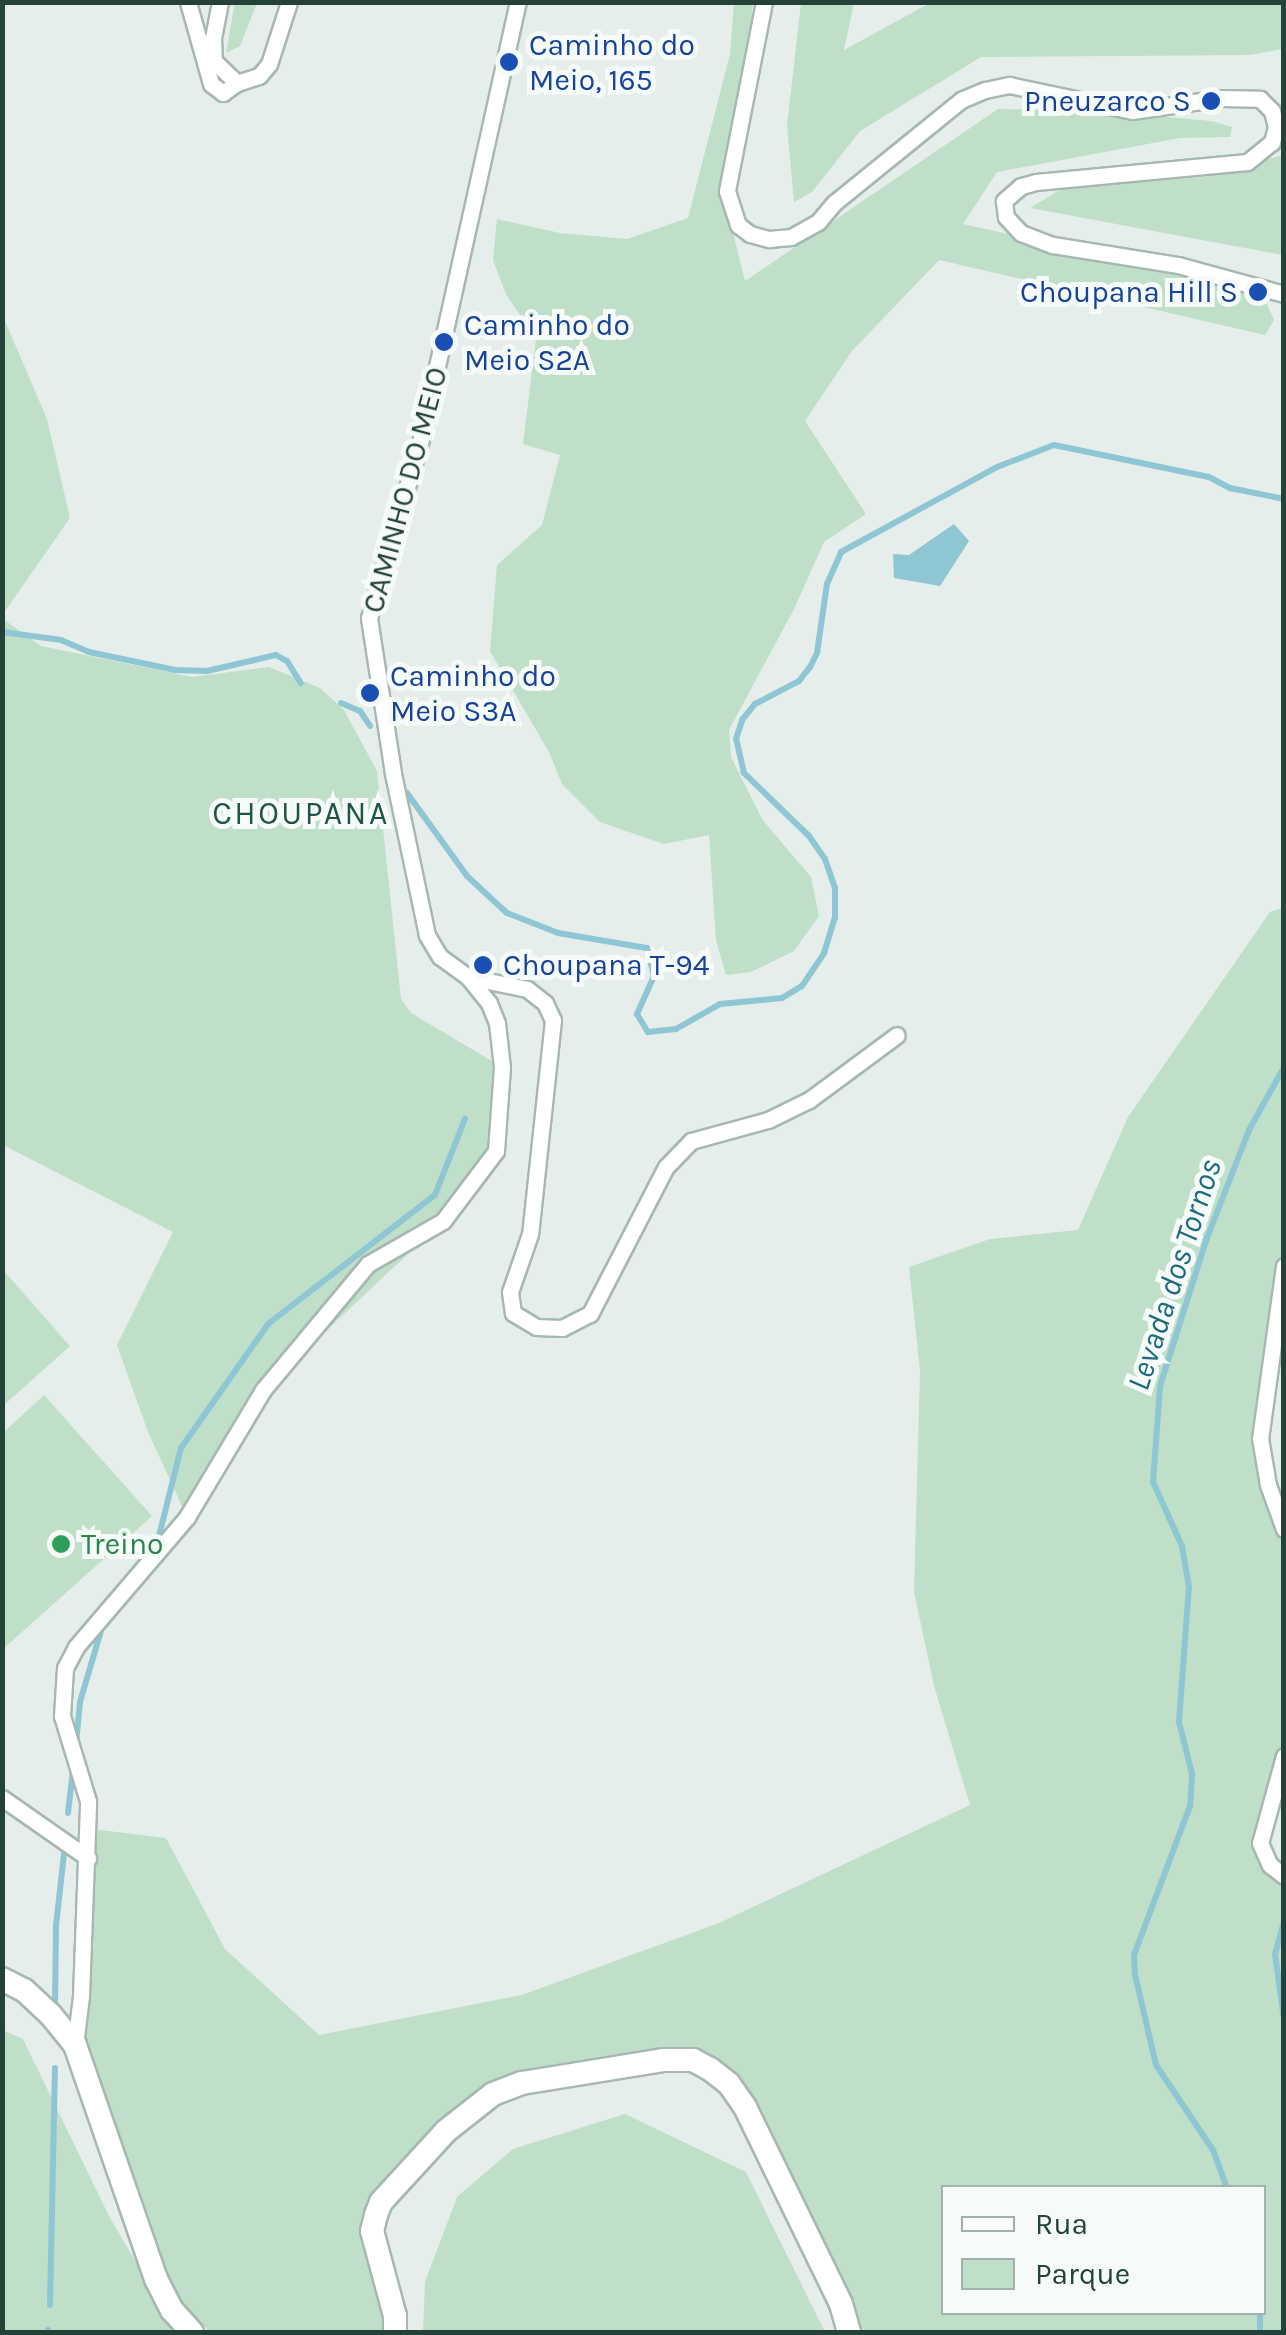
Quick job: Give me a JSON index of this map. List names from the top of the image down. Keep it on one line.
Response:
{"streets":{"street":["CAMINHO DO MEIO"]},"districts":["CHOUPANA"],"water":["Levada dos Tornos"],"places":["Caminho do Meio, 165","Pneuzarco S","Choupana Hill S","Caminho do Meio S2A","Caminho do Meio S3A","Choupana T-94","Treino"],"legend":["Rua","Parque"]}
